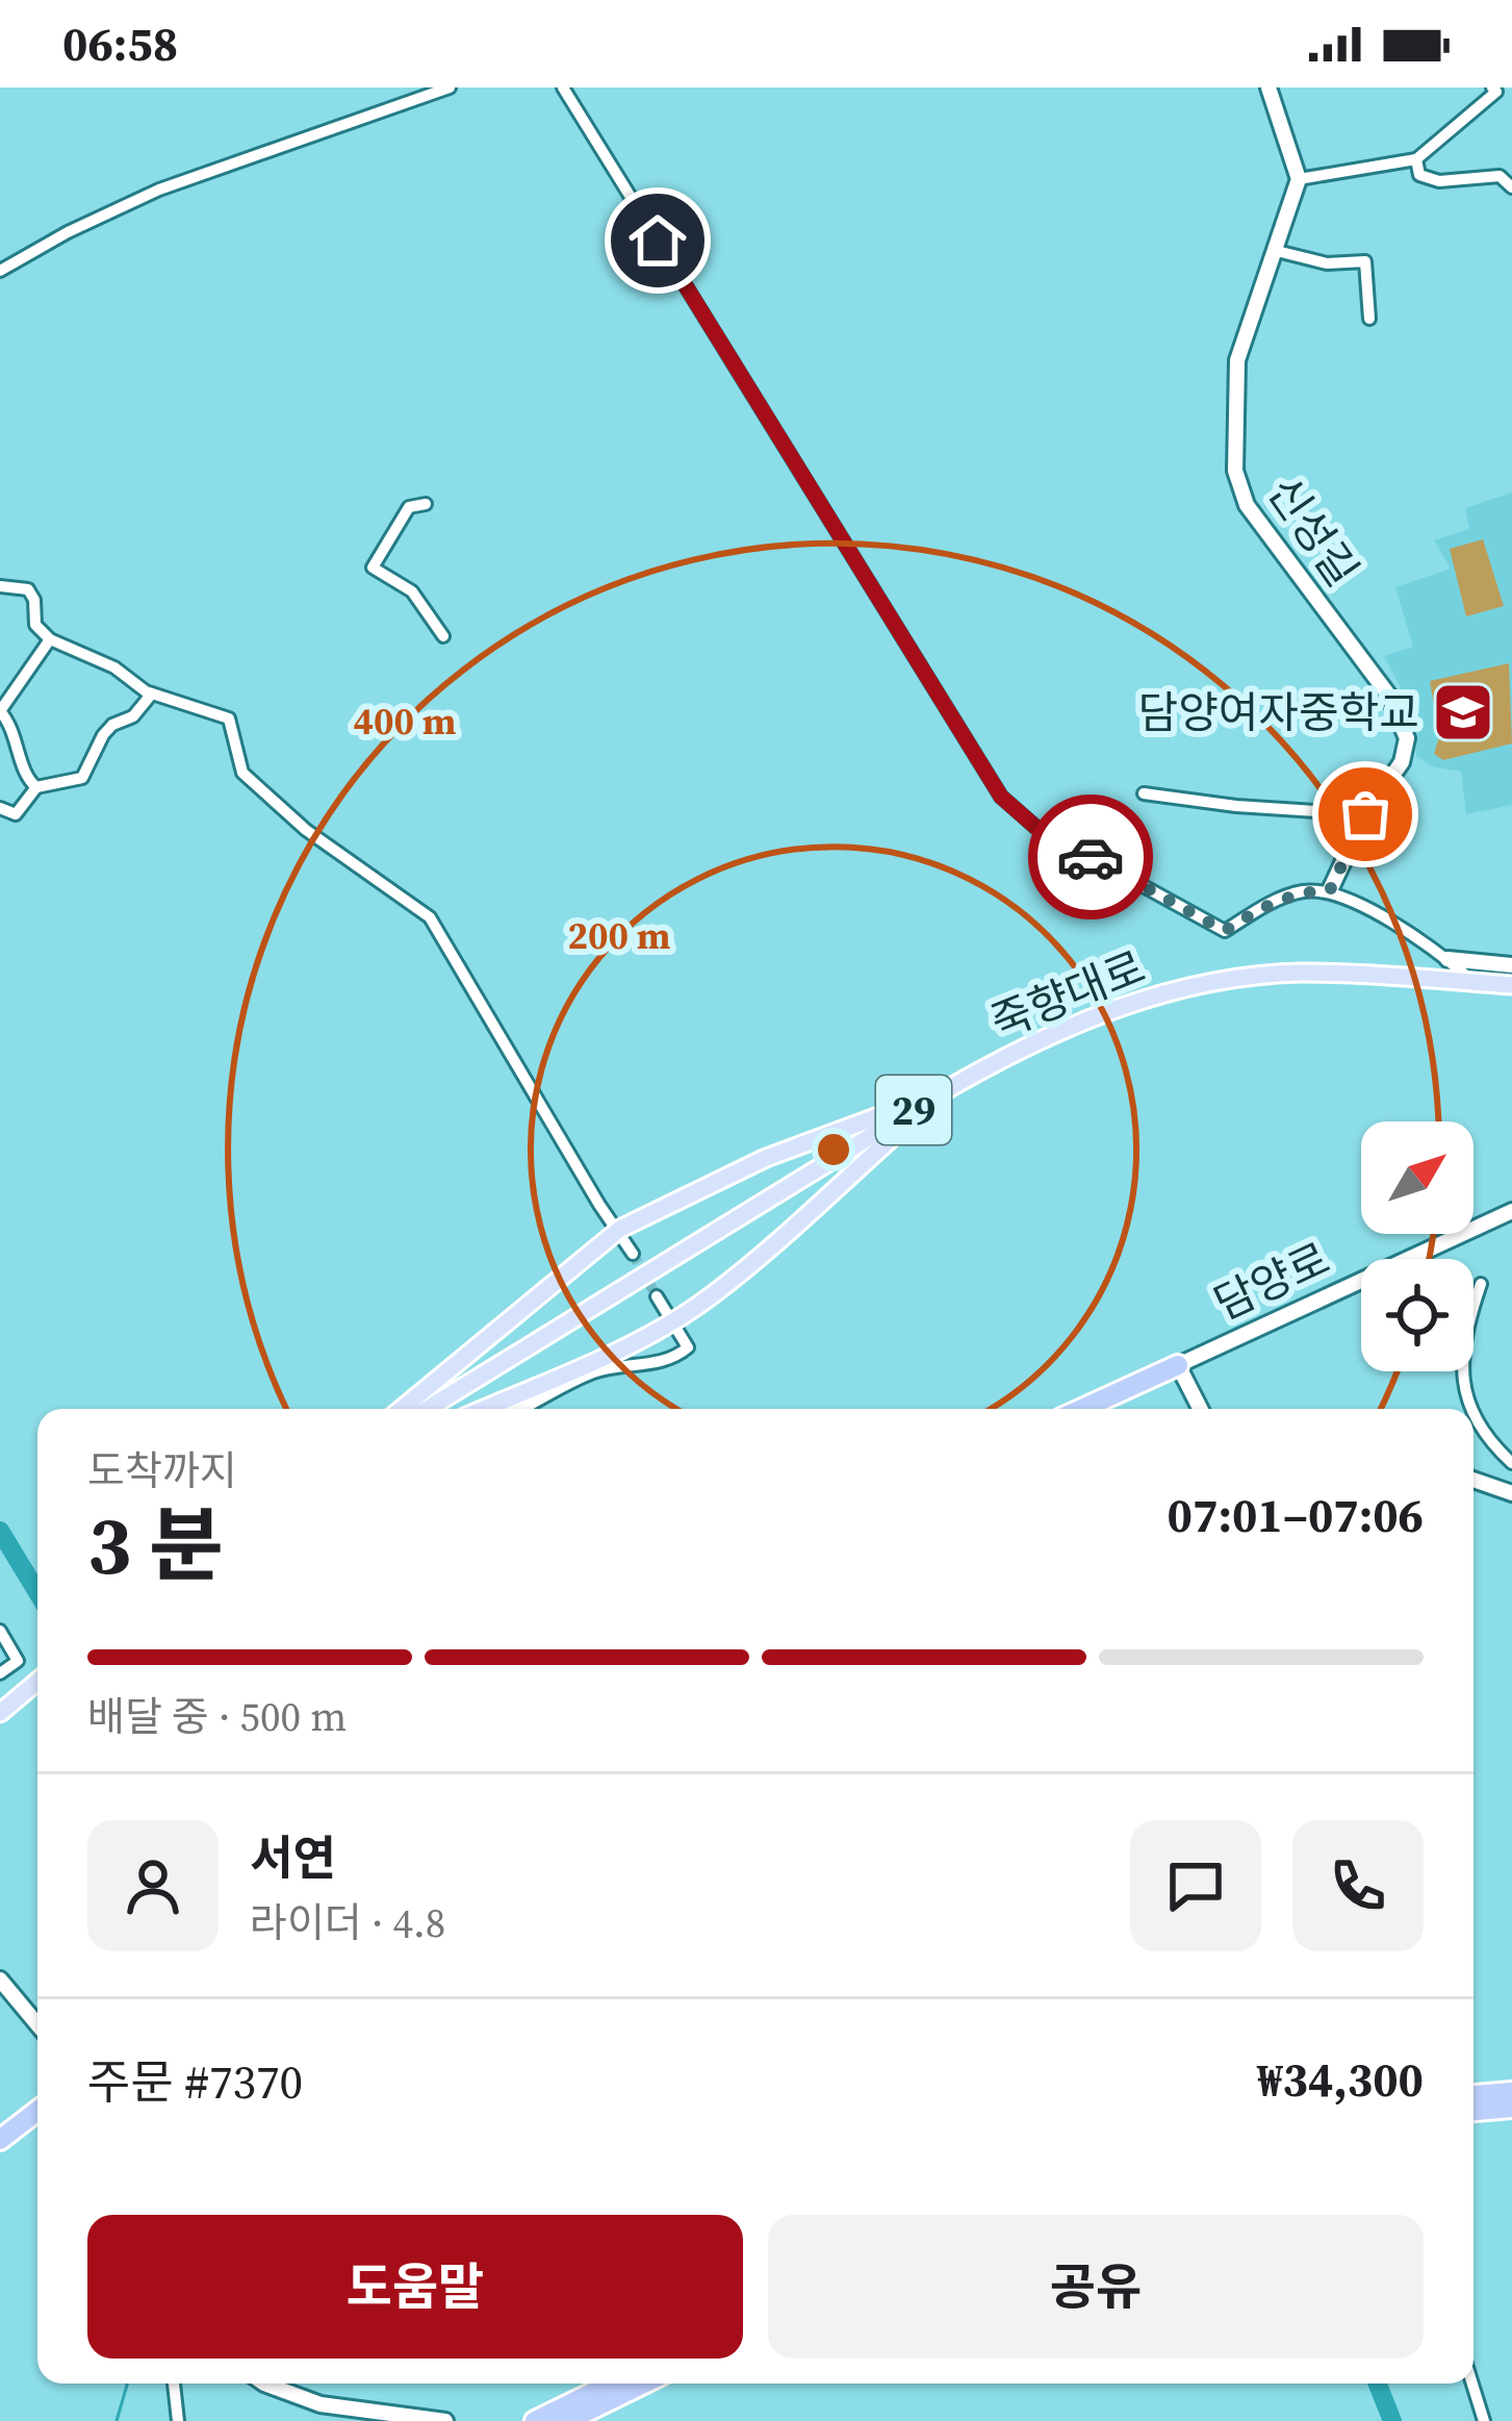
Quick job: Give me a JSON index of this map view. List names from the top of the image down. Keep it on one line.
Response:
{"streets":{"highway":["담양로"],"main road":["죽향대로","29"],"street":["신성길"]},"places":{"school or university":["담양여자중학교"]},"north":"top right","page":{"status":"06:58","heading":["3 분","도착까지","07:01–07:06"],"panel":["서연","라이더 · 4.8","주문 #7370","₩34,300"],"bar":"배달 중 · 500 m","buttons":["도움말","공유"]},"rings":["400 m","200 m"]}
